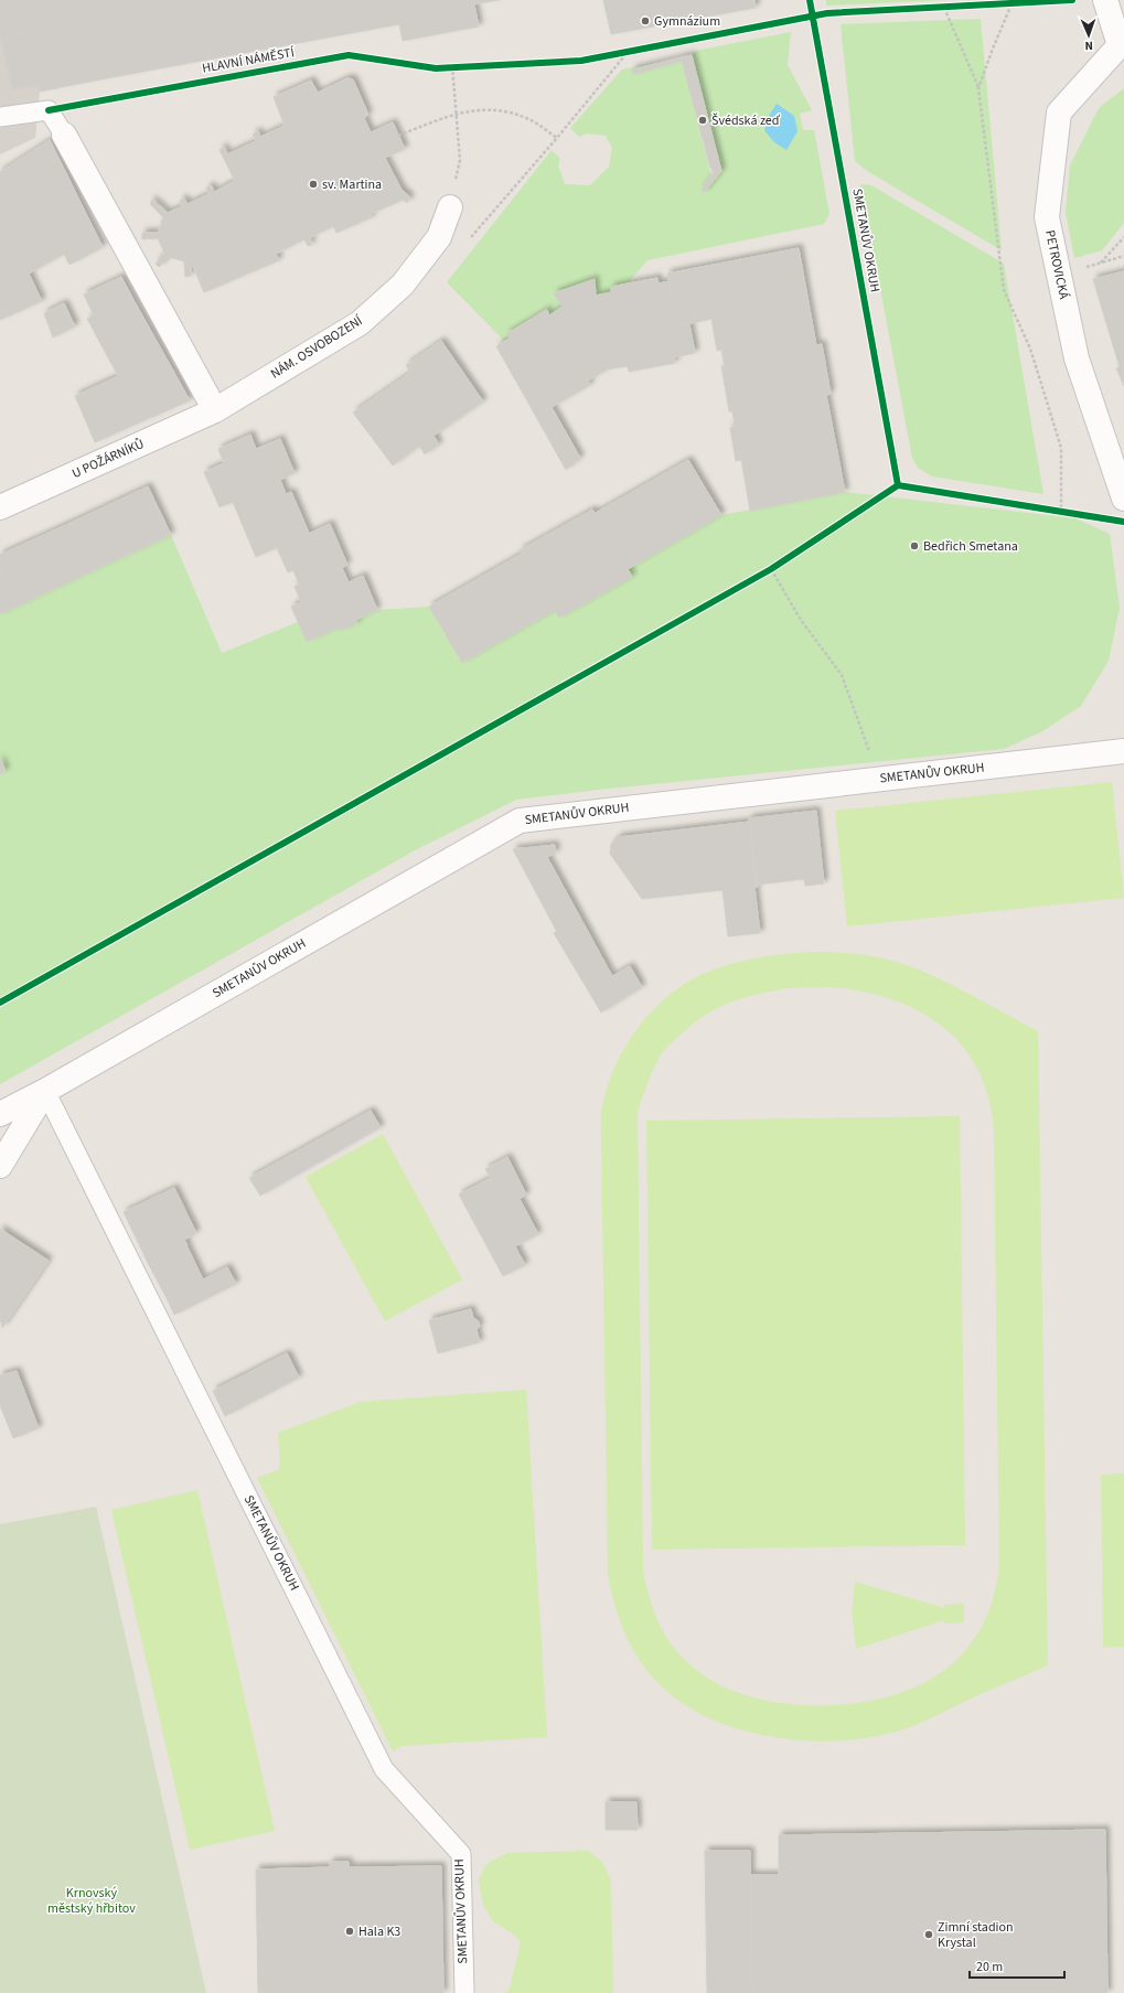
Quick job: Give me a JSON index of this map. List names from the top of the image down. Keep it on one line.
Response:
{"streets":{"street":["SMETANŮV OKRUH","PETROVICKÁ","NÁM. OSVOBOZENÍ","U POŽÁRNÍKŮ"],"cycle path":["HLAVNÍ NÁMĚSTÍ"]},"crossings":[["NÁM. OSVOBOZENÍ","U POŽÁRNÍKŮ"]],"parks":["Krnovský městský hřbitov"],"places":["Gymnázium","Švédská zeď","sv. Martina","Bedřich Smetana","Hala K3","Zimní stadion Krystal"],"scale_bar":"20 m","north":"bottom"}
